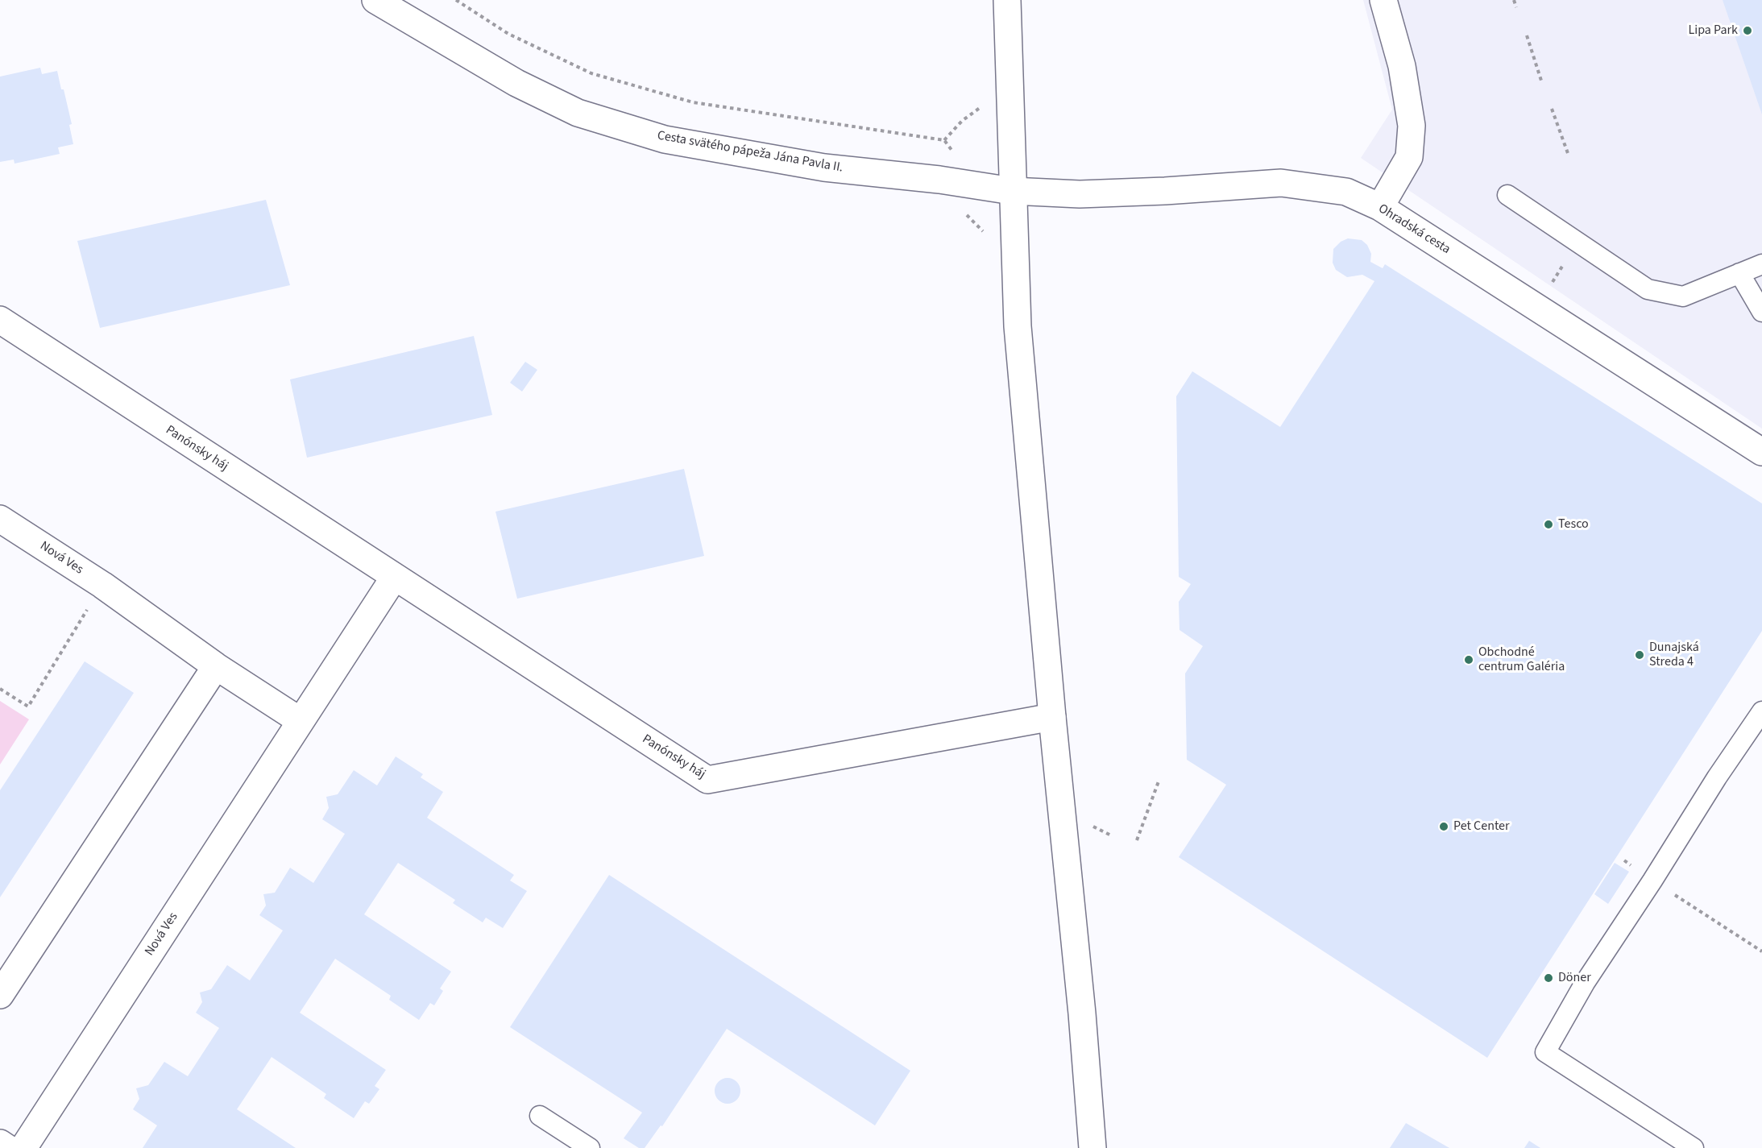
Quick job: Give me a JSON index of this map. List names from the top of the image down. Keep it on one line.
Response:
{"streets":{"street":["Cesta svätého pápeža Jána Pavla II.","Ohradská cesta","Panónsky háj","Nová Ves"]},"crossings":[["Cesta svätého pápeža Jána Pavla II.","Ohradská cesta"],["Panónsky háj","Nová Ves"]],"places":["Lipa Park","Tesco","Dunajská Streda 4","Obchodné centrum Galéria","Pet Center","Döner"]}
